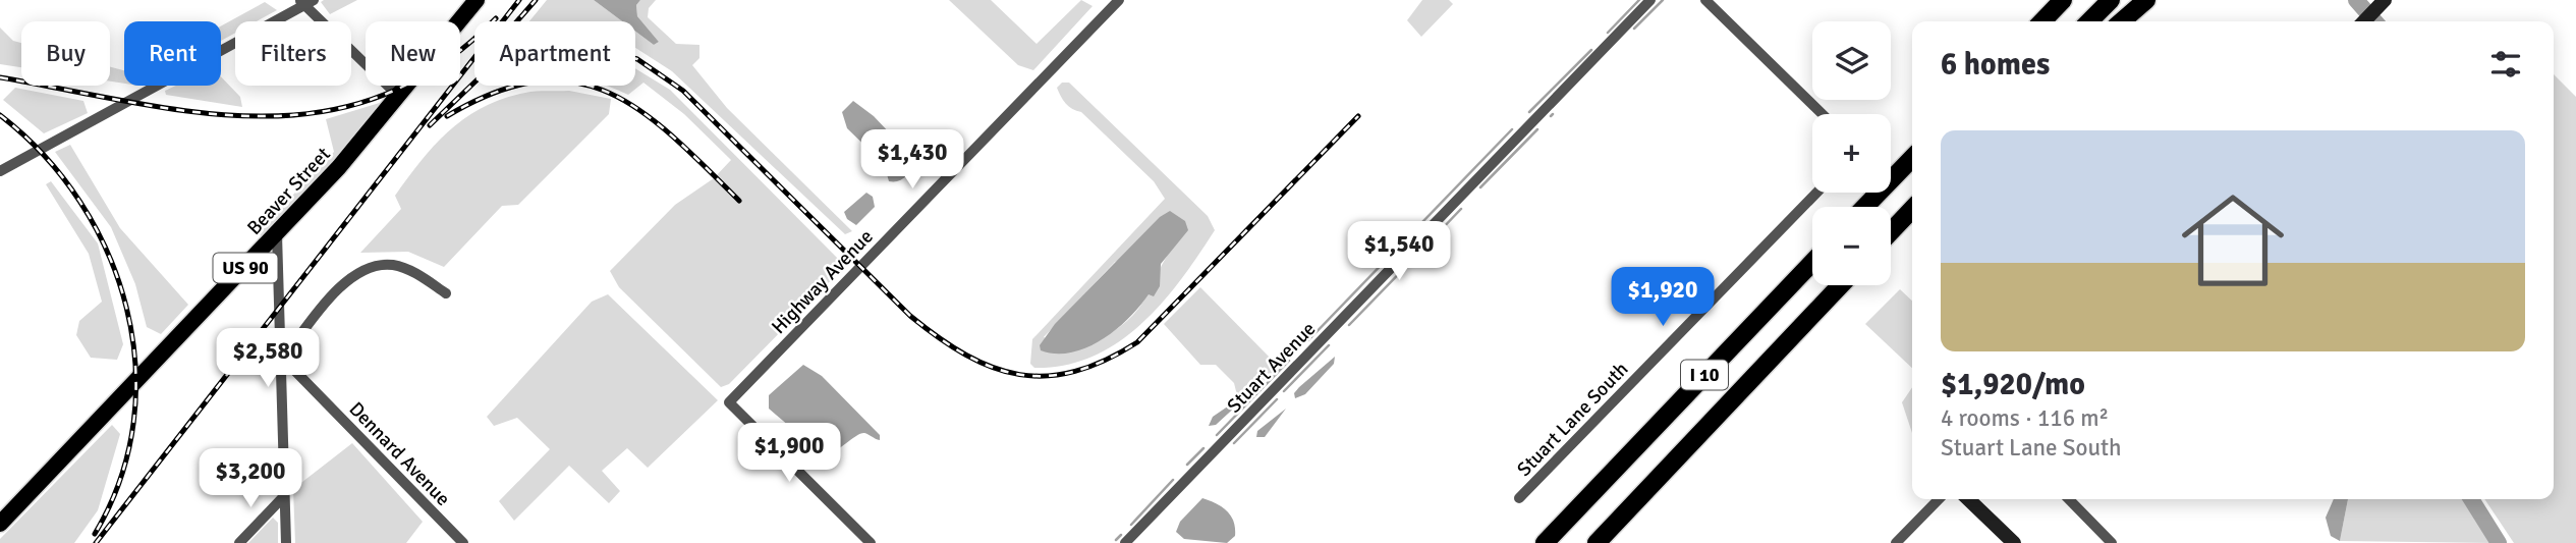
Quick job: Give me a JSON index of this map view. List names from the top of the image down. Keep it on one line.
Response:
{"streets":{"highway":["I 10"],"main road":["Beaver Street","US 90"],"street":["Highway Avenue","Stuart Avenue","Stuart Lane South","Dennard Avenue"]},"page":{"map_buttons":["+","−"],"chip":["Buy","Rent","Filters","New","Apartment"],"heading":"6 homes","list":[{"name":"$1,920/mo","note":"4 rooms · 116 m² · Stuart Lane South"}],"price":["$1,430","$1,540","$1,920","$2,580","$1,900","$3,200"]}}
